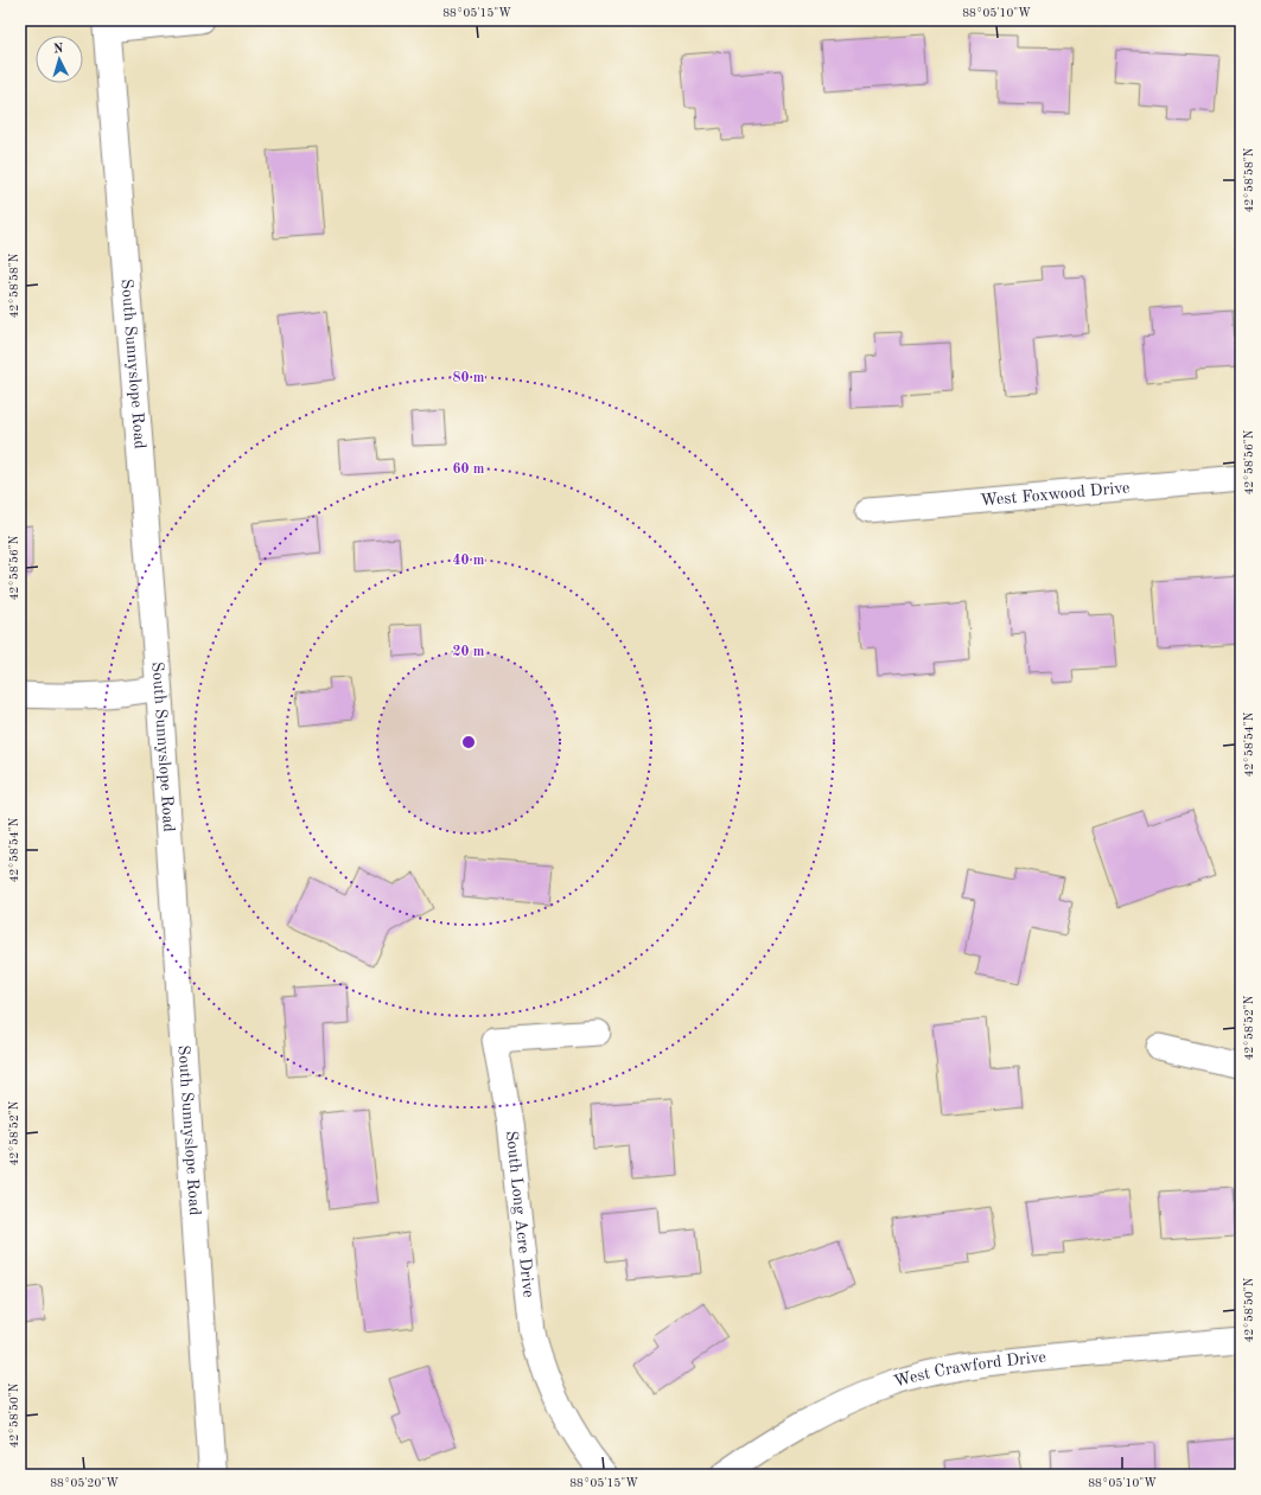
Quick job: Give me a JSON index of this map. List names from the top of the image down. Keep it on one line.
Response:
{"streets":{"street":["South Sunnyslope Road","West Foxwood Drive","South Long Acre Drive","West Crawford Drive"]},"north":"top","coordinates":["88°05'15\"W","88°05'10\"W","42°58'58\"N","42°58'56\"N","42°58'54\"N","42°58'52\"N","42°58'50\"N","88°05'20\"W"],"rings":["80 m","60 m","40 m","20 m"]}
